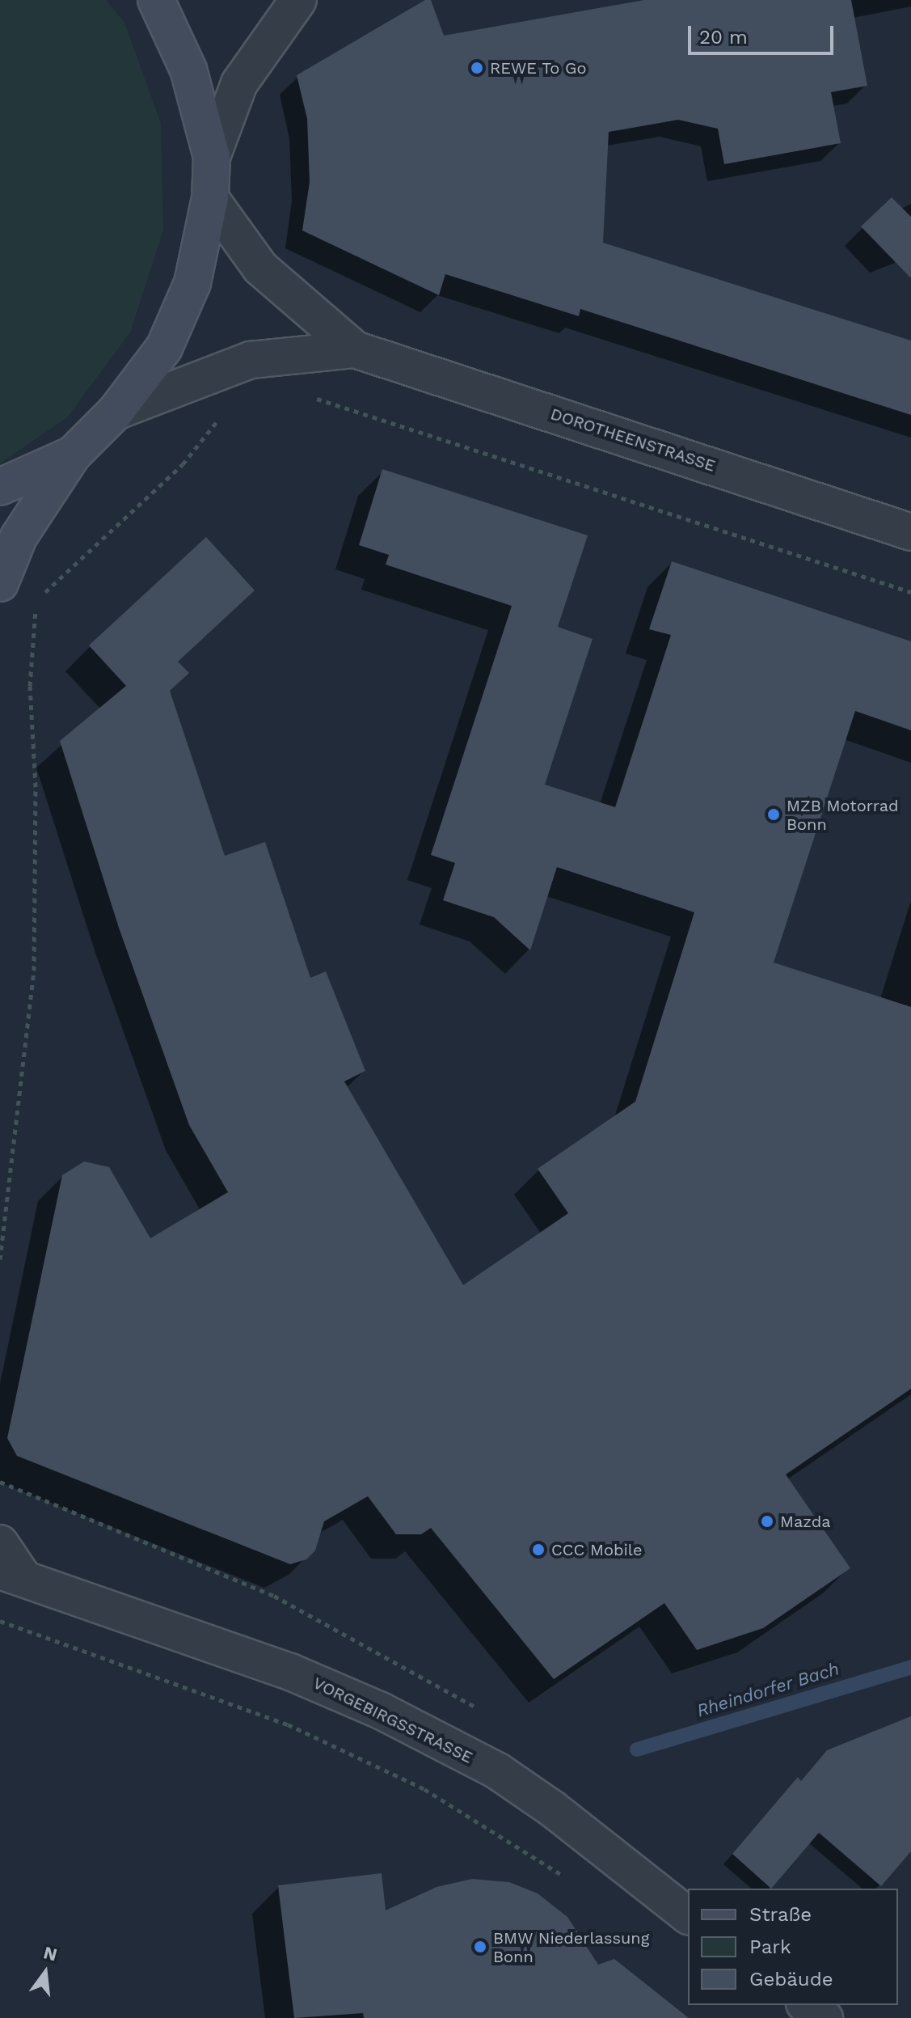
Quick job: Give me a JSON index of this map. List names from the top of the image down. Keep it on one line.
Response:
{"streets":{"street":["DOROTHEENSTRASSE","VORGEBIRGSSTRASSE"]},"water":["Rheindorfer Bach"],"places":["REWE To Go","MZB Motorrad Bonn","Mazda","CCC Mobile","BMW Niederlassung Bonn"],"legend":["Straße","Park","Gebäude"],"scale_bar":"20 m","north":"top"}
